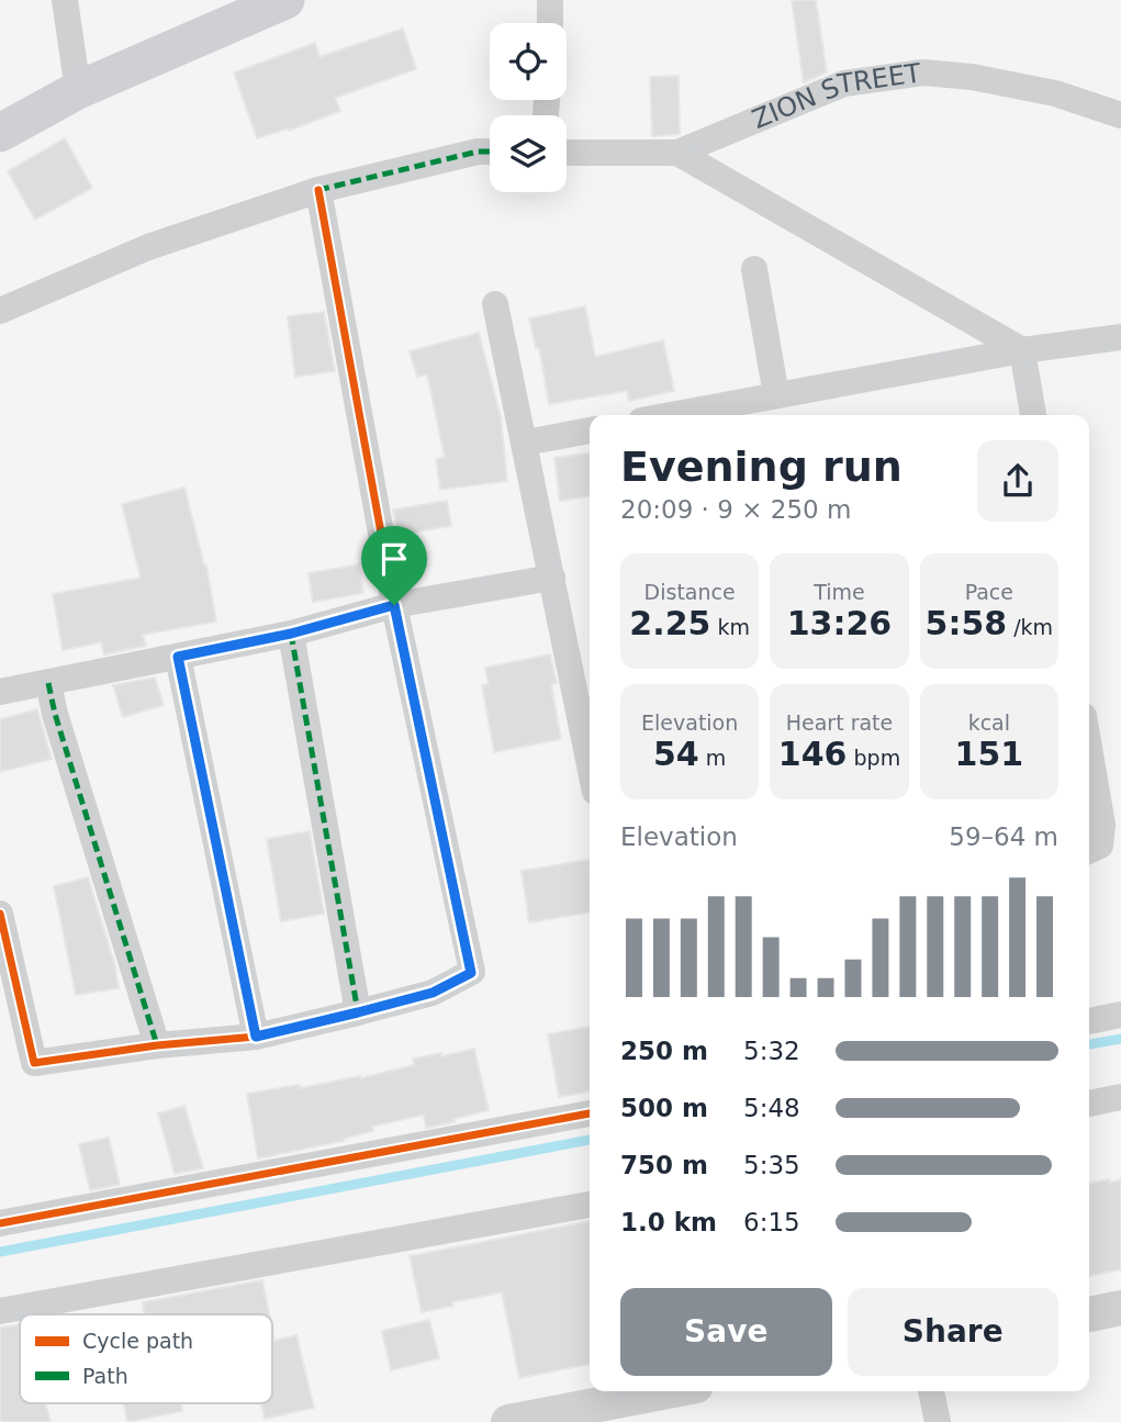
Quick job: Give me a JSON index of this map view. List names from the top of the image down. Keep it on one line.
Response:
{"streets":{"street":["ZION STREET"]},"legend":["Cycle path","Path"],"page":{"heading":["Evening run","20:09 · 9 × 250 m"],"stats":[["Distance","2.25 km"],["Time","13:26"],["Pace","5:58 /km"],["Elevation","54 m"],["Heart rate","146 bpm"],["kcal","151"]],"chart":["Elevation","59–64 m"],"list":[{"name":"250 m","note":"5:32"},{"name":"500 m","note":"5:48"},{"name":"750 m","note":"5:35"},{"name":"1.0 km","note":"6:15"}],"buttons":["Save","Share"]}}
